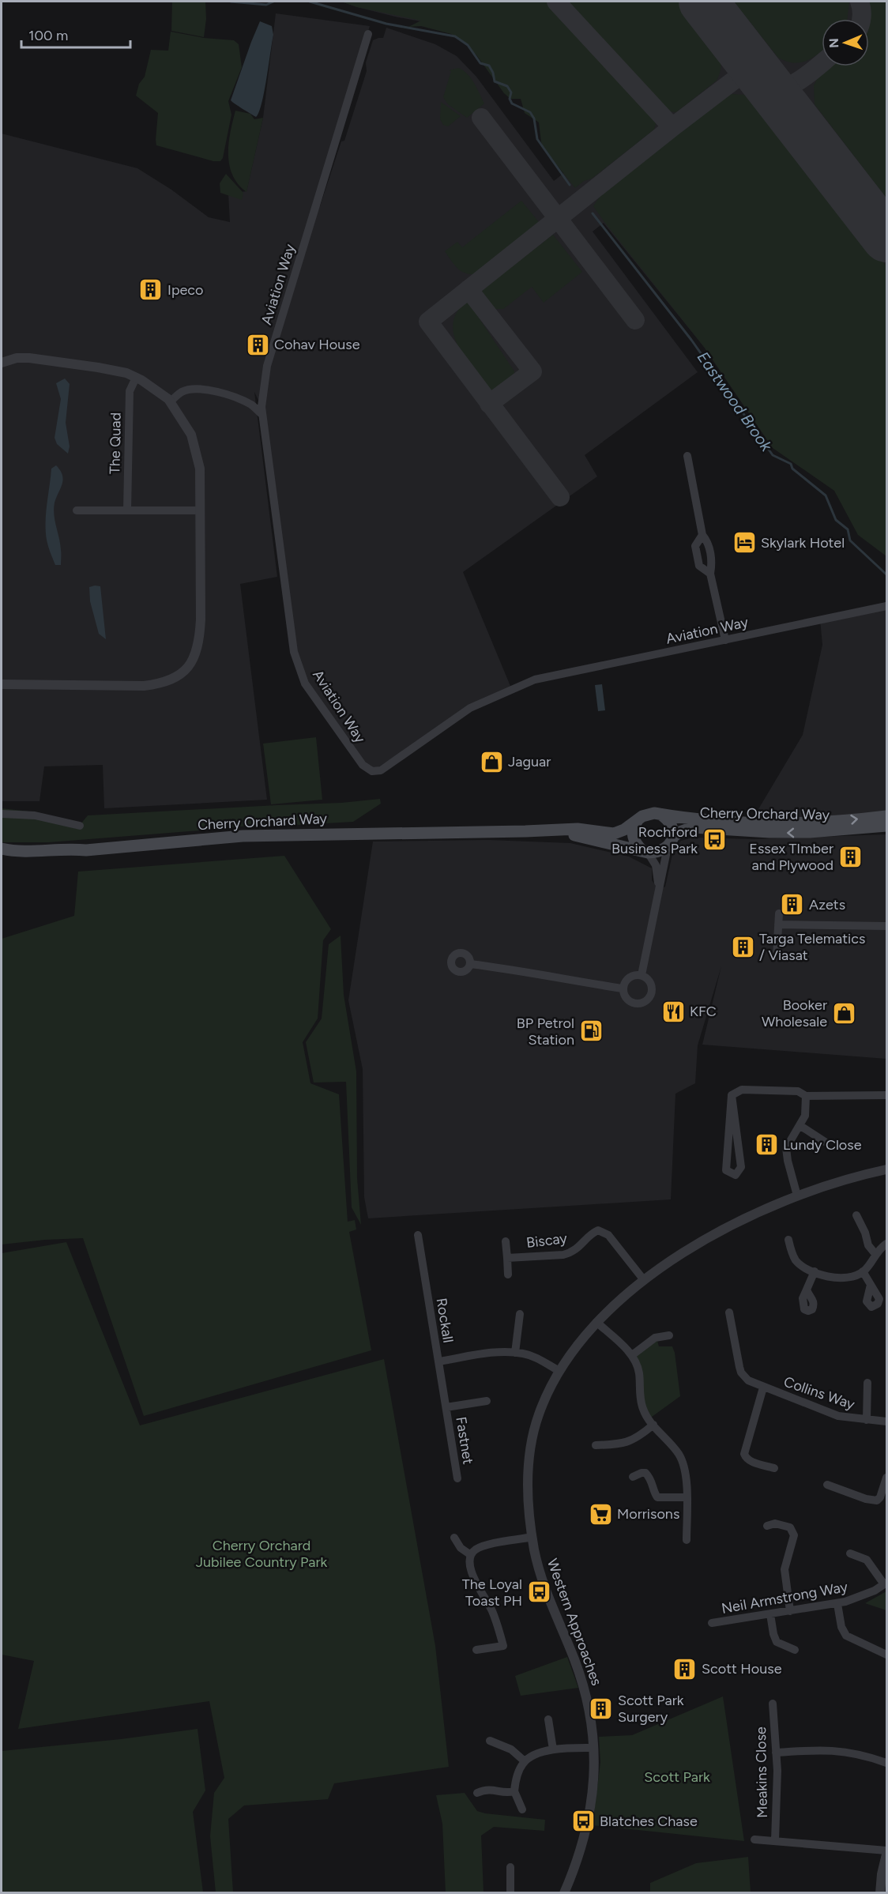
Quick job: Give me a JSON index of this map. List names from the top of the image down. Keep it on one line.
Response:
{"streets":{"main road":["Cherry Orchard Way"],"street":["Aviation Way","The Quad","Biscay","Rockall","Collins Way","Fastnet","Neil Armstrong Way","Western Approaches","Meakins Close"]},"crossings":[["Biscay","Western Approaches"],["Rockall","Fastnet"],["Rockall","Western Approaches"]],"water":["Eastwood Brook"],"parks":["Cherry Orchard Jubilee Country Park","Scott Park"],"places":{"building":["Ipeco","Cohav House","Essex TImber and Plywood","Azets","Targa Telematics / Viasat","Lundy Close","Scott House","Scott Park Surgery"],"hotel":["Skylark Hotel"],"shop":["Jaguar","Booker Wholesale"],"bus stop":["Rochford Business Park","The Loyal Toast PH","Blatches Chase"],"restaurant":["KFC"],"fuel station":["BP Petrol Station"],"supermarket":["Morrisons"]},"scale_bar":"100 m","north":"left"}
